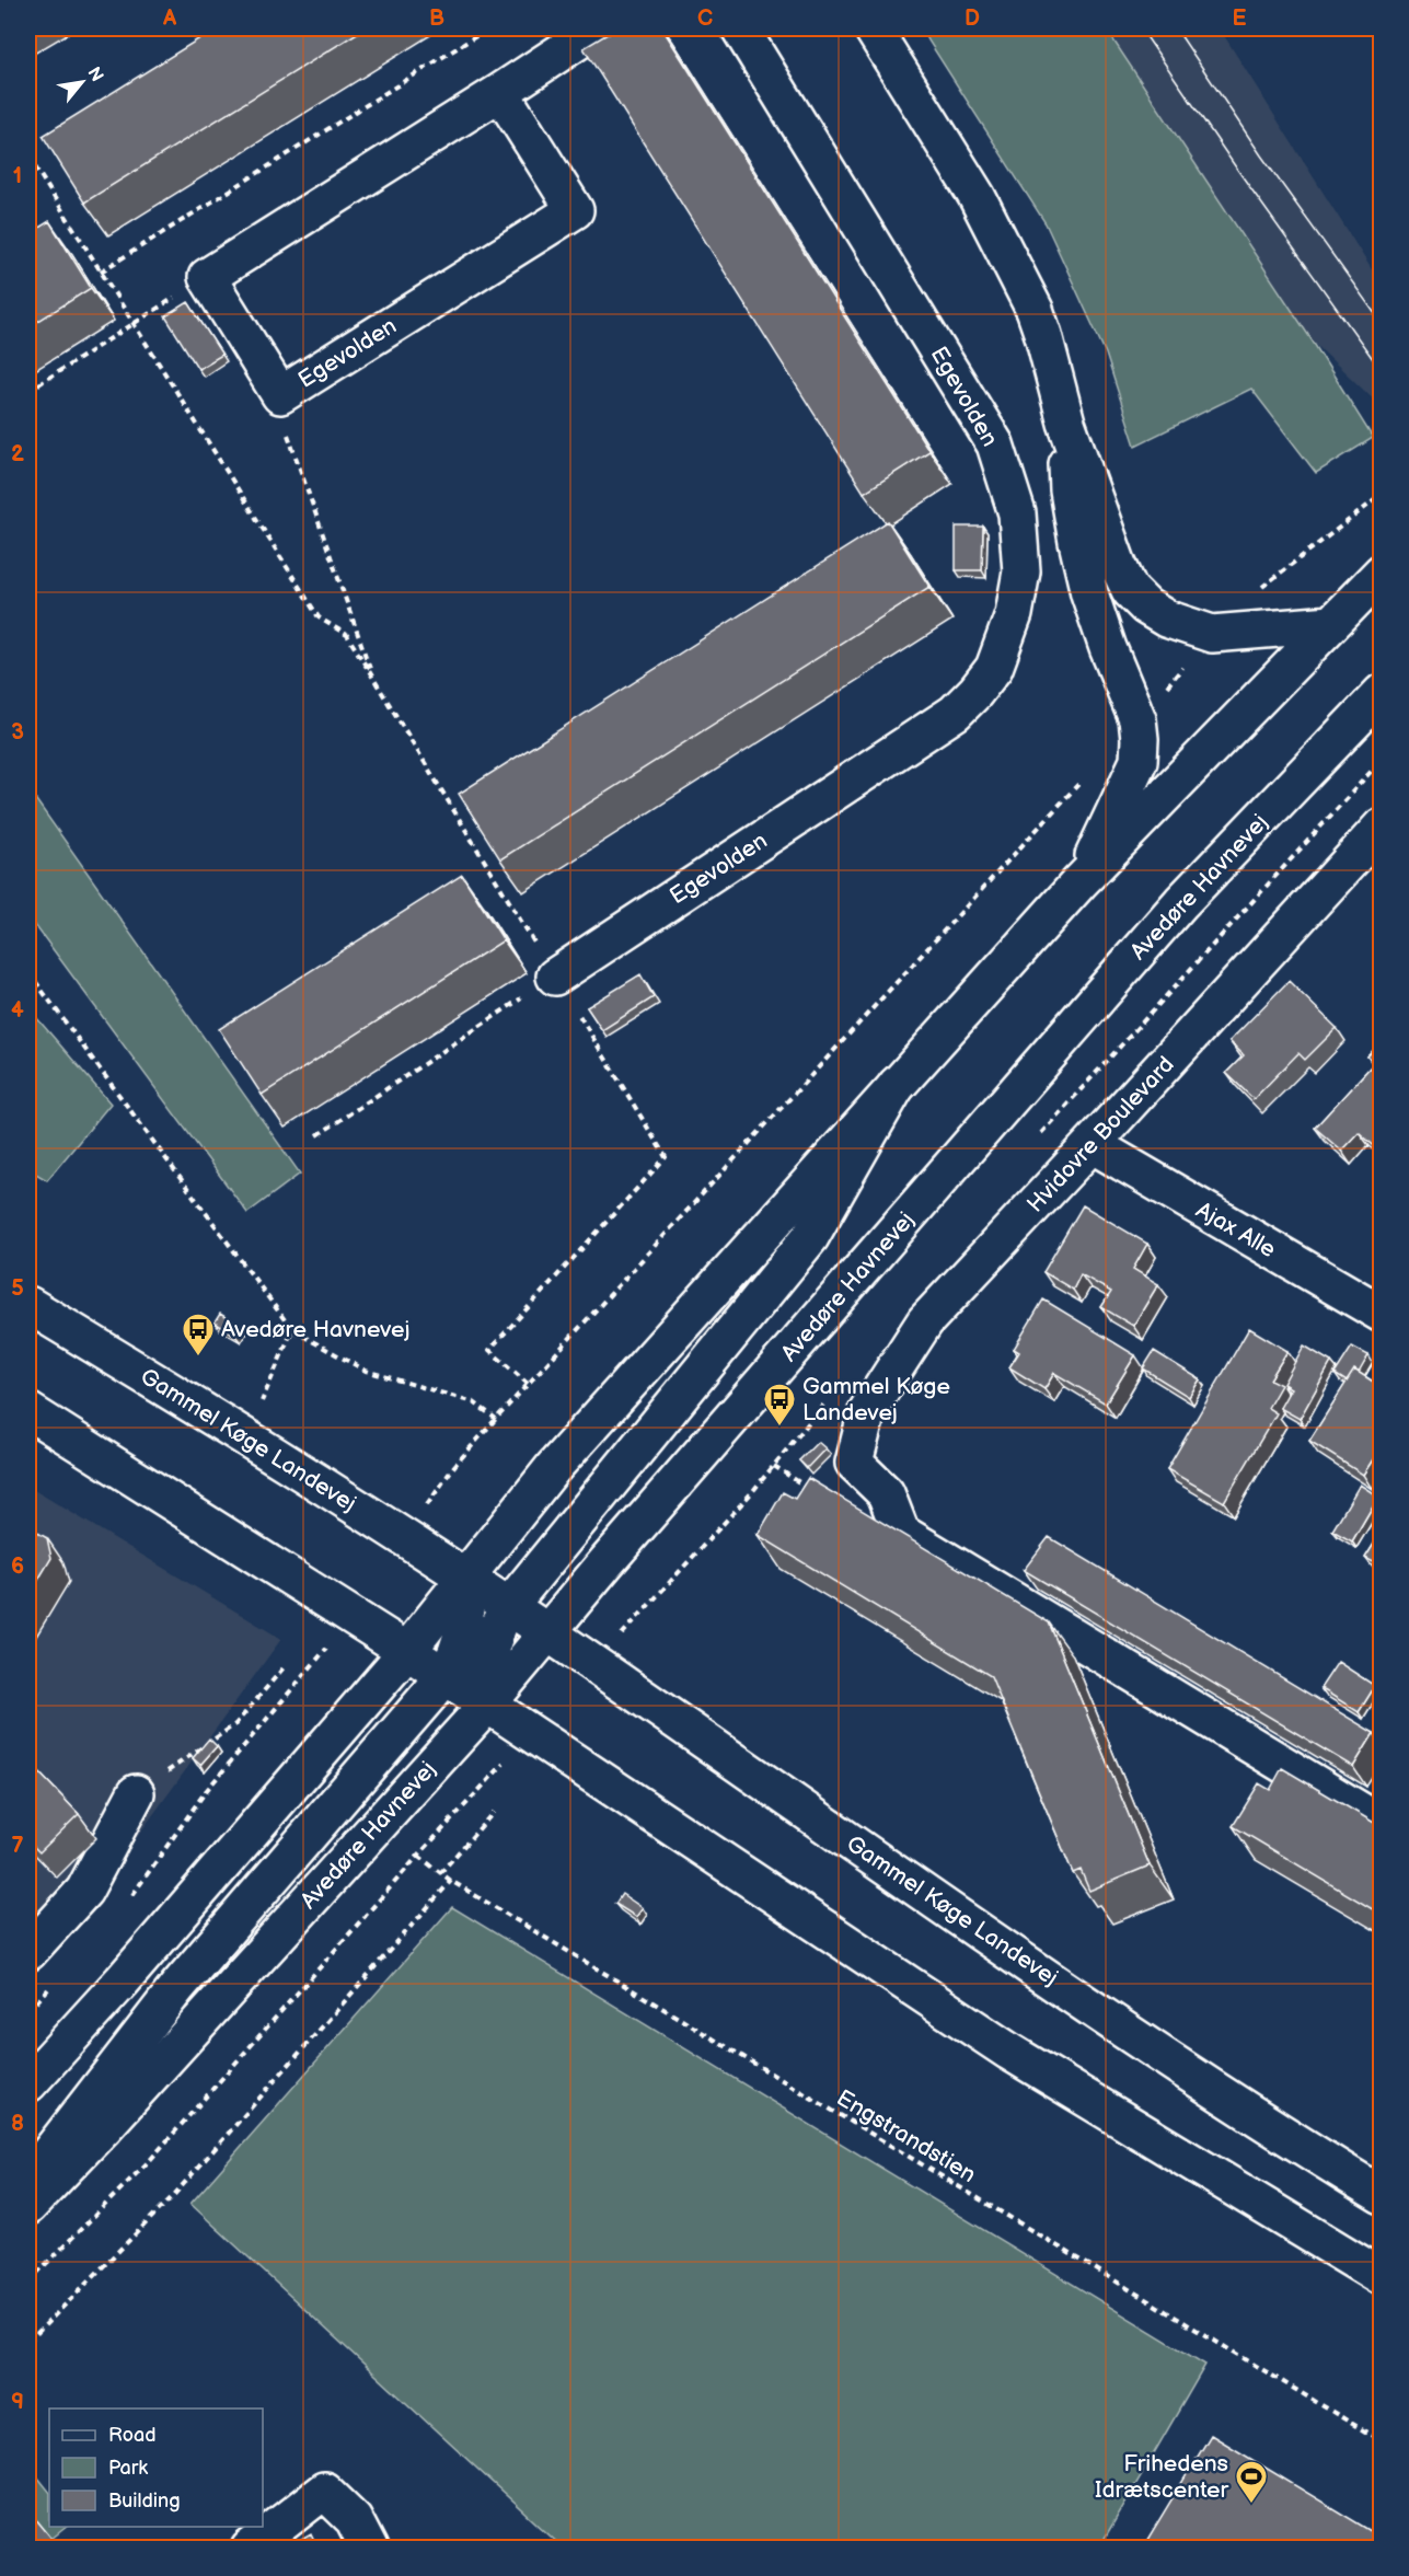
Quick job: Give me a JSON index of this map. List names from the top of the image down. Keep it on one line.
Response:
{"streets":{"street":["Egevolden","Avedøre Havnevej","Hvidovre Boulevard","Ajax Alle","Gammel Køge Landevej"],"path":["Engstrandstien"]},"crossings":[["Avedøre Havnevej","Gammel Køge Landevej"],["Hvidovre Boulevard","Ajax Alle"]],"places":{"bus stop":["Avedøre Havnevej","Gammel Køge Landevej"],"sports":["Frihedens Idrætscenter"]},"legend":["Road","Park","Building"],"north":"top right","grid":{"columns":["A","B","C","D","E"],"rows":["1","2","3","4","5","6","7","8","9"]}}
